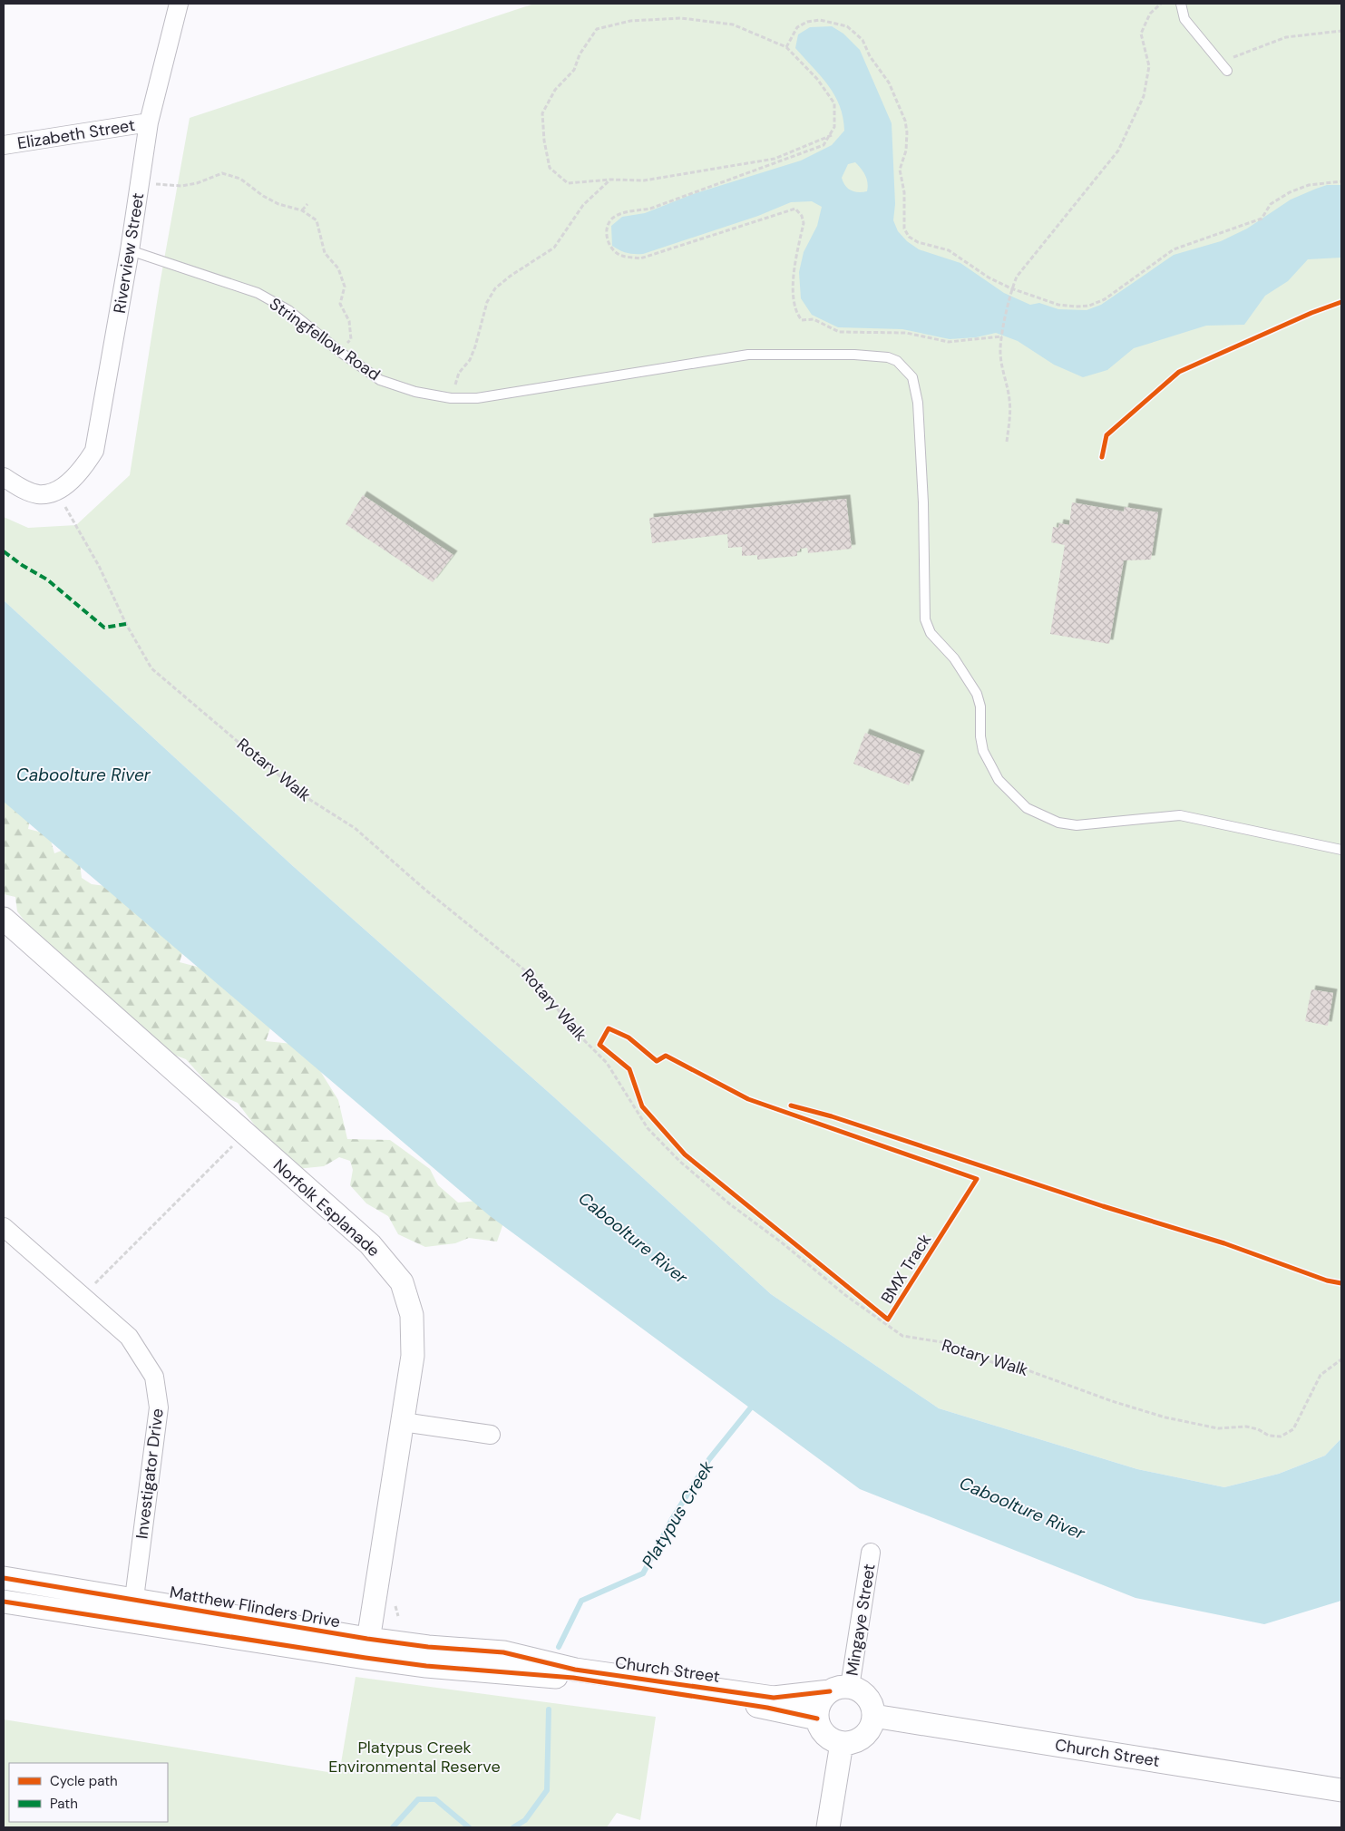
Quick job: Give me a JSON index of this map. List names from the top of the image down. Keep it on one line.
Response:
{"streets":{"street":["Elizabeth Street","Riverview Street","Norfolk Esplanade","Investigator Drive","Matthew Flinders Drive","Mingaye Street","Church Street"],"lane":["Stringfellow Road"],"path":["Rotary Walk"],"cycle path":["BMX Track"]},"crossings":[["Elizabeth Street","Riverview Street"],["Riverview Street","Stringfellow Road"],["Norfolk Esplanade","Matthew Flinders Drive"],["Investigator Drive","Matthew Flinders Drive"],["Matthew Flinders Drive","Church Street"],["Mingaye Street","Church Street"]],"water":["Caboolture River","Platypus Creek"],"parks":["Platypus Creek Environmental Reserve"],"legend":["Cycle path","Path"]}
